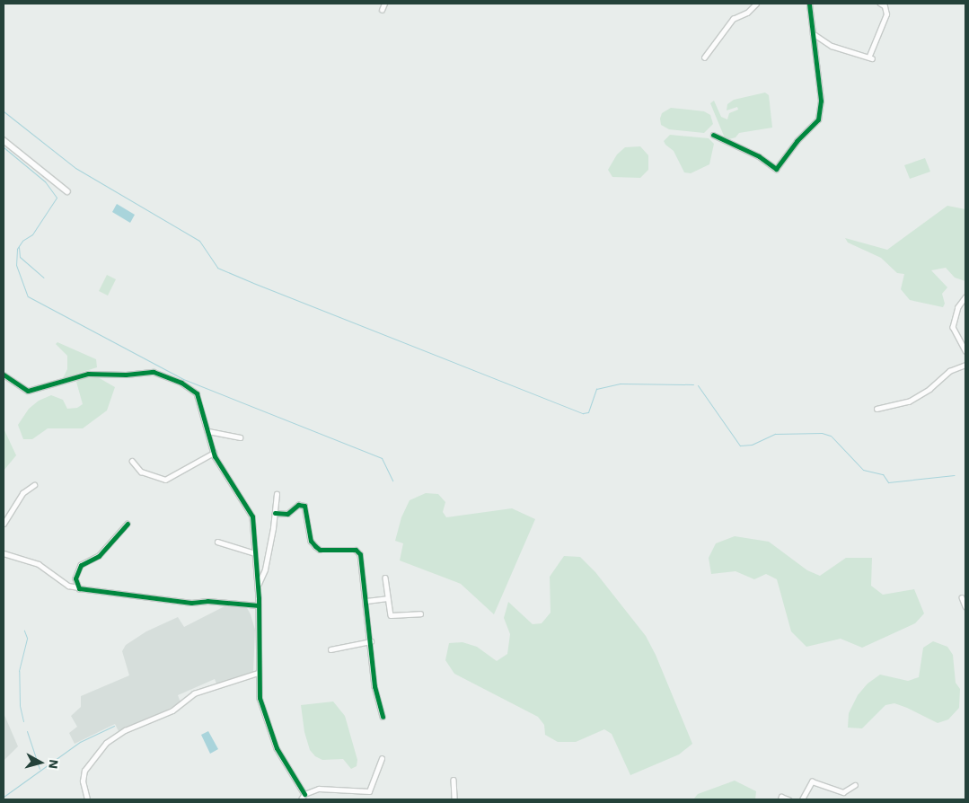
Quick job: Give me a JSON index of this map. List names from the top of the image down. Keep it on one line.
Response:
{"north":"right"}
